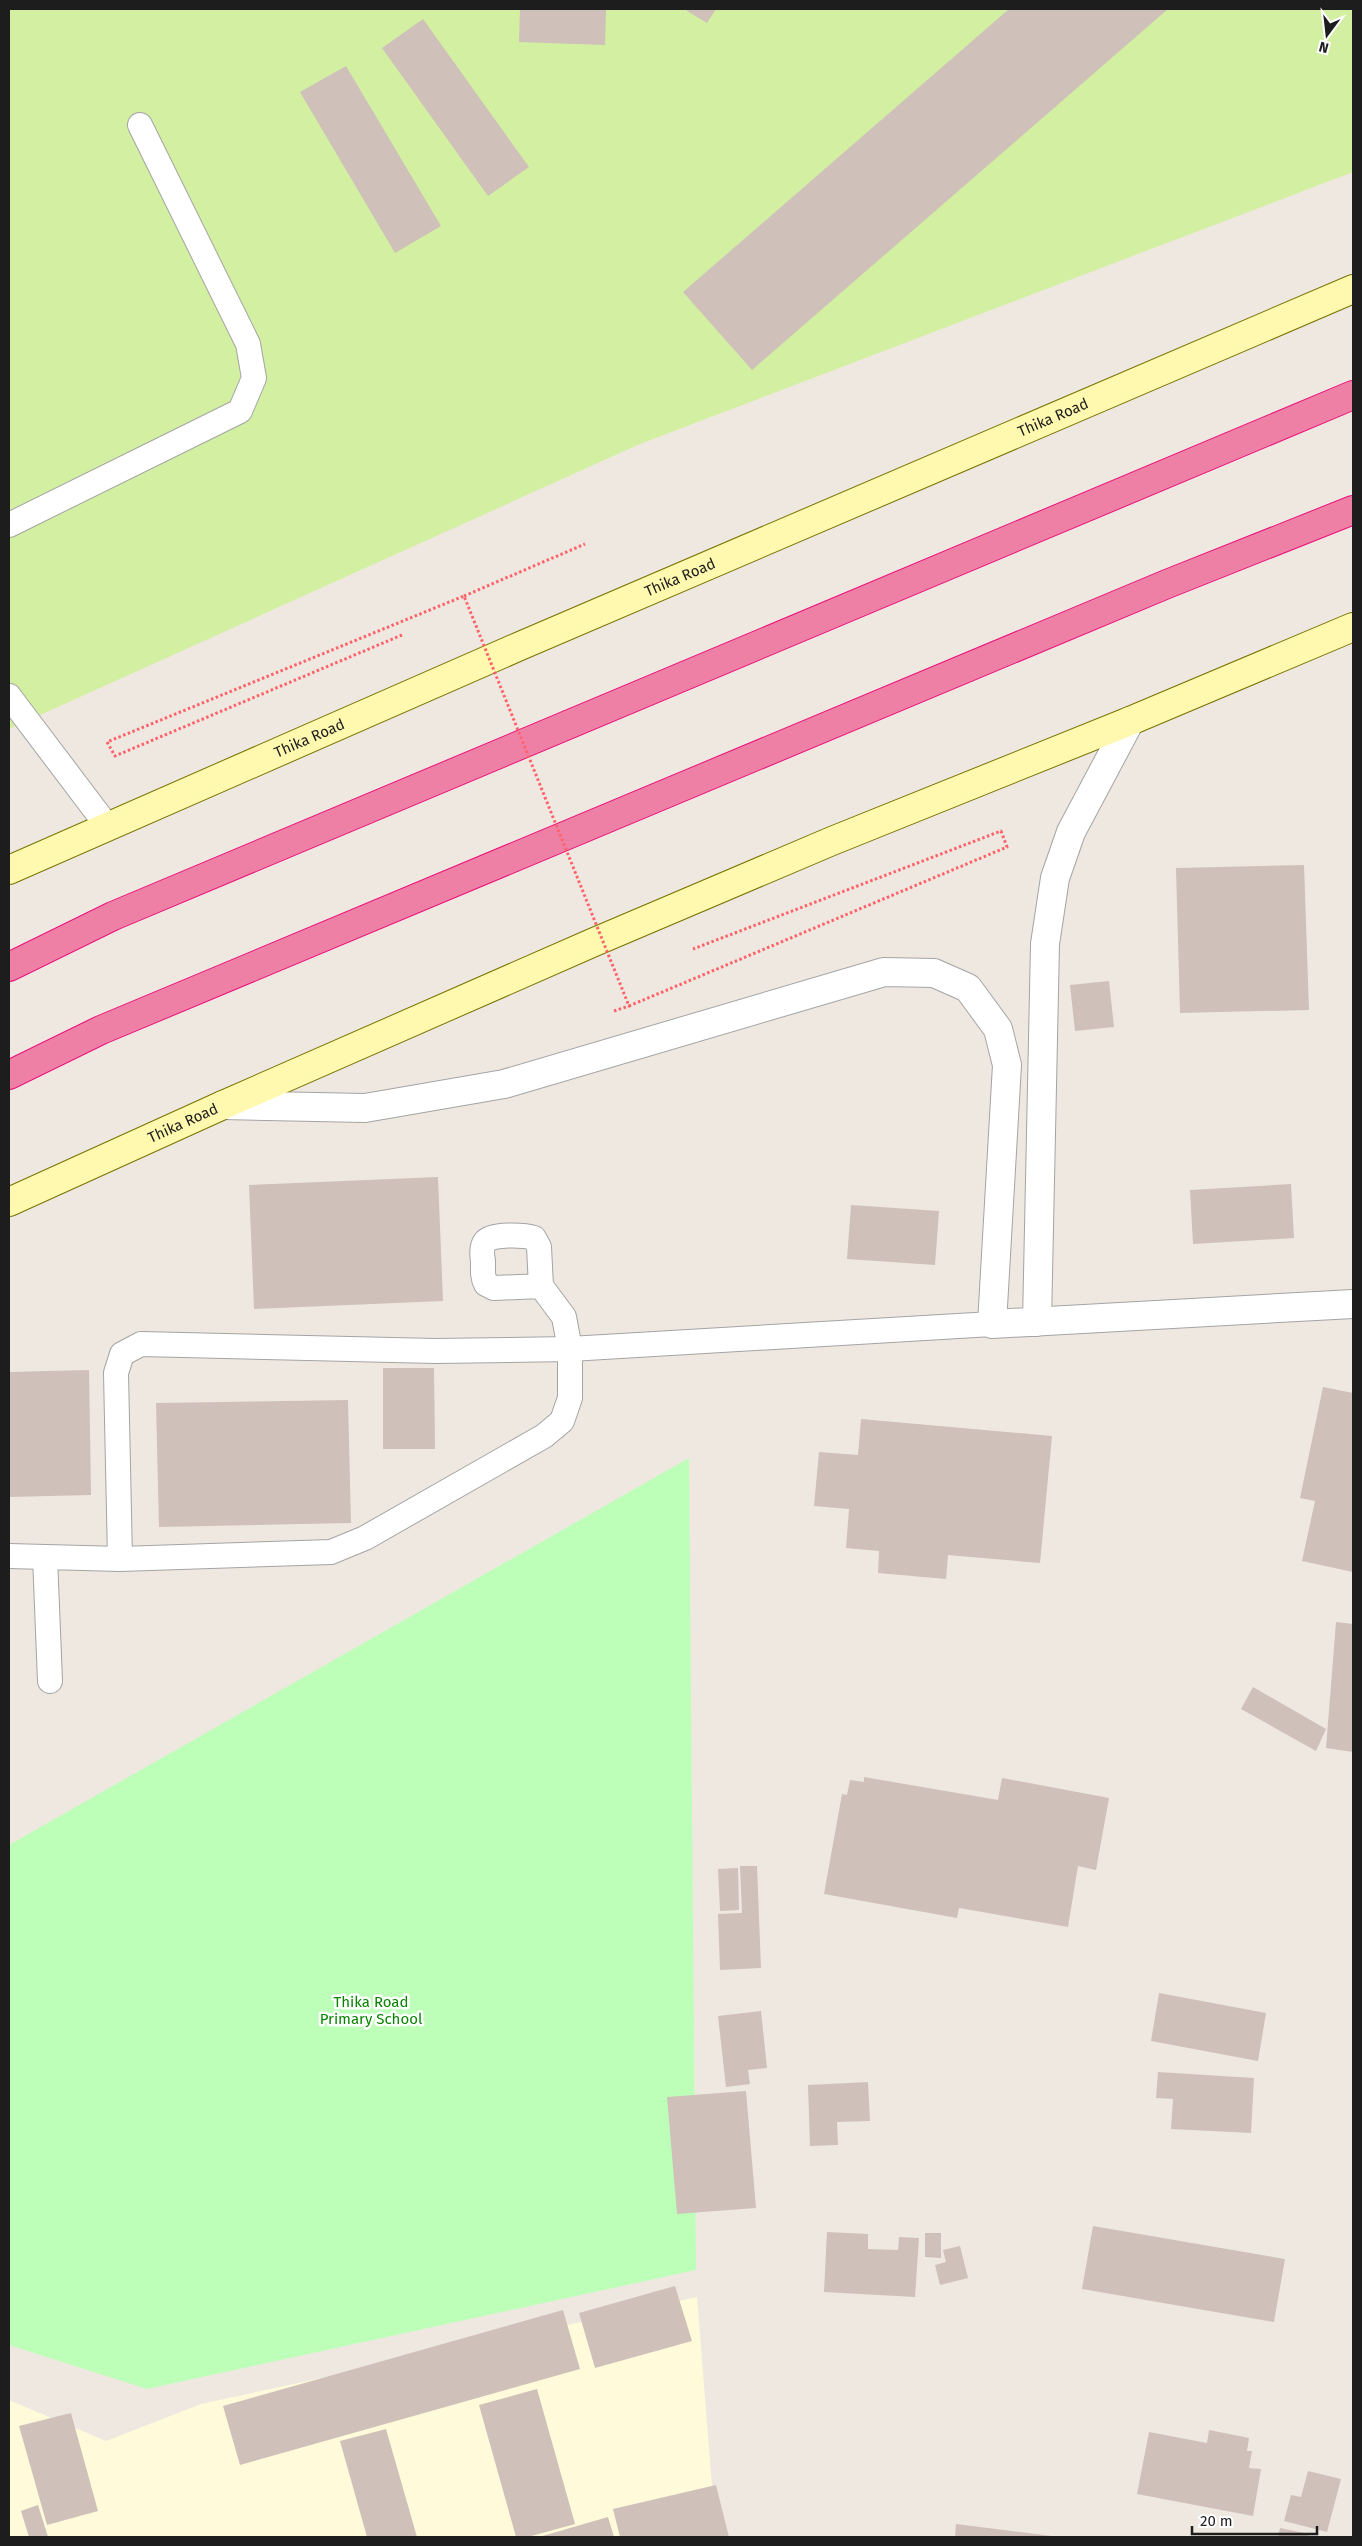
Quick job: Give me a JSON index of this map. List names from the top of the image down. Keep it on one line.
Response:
{"streets":{"main road":["Thika Road"]},"parks":["Thika Road Primary School"],"scale_bar":"20 m","north":"bottom"}
